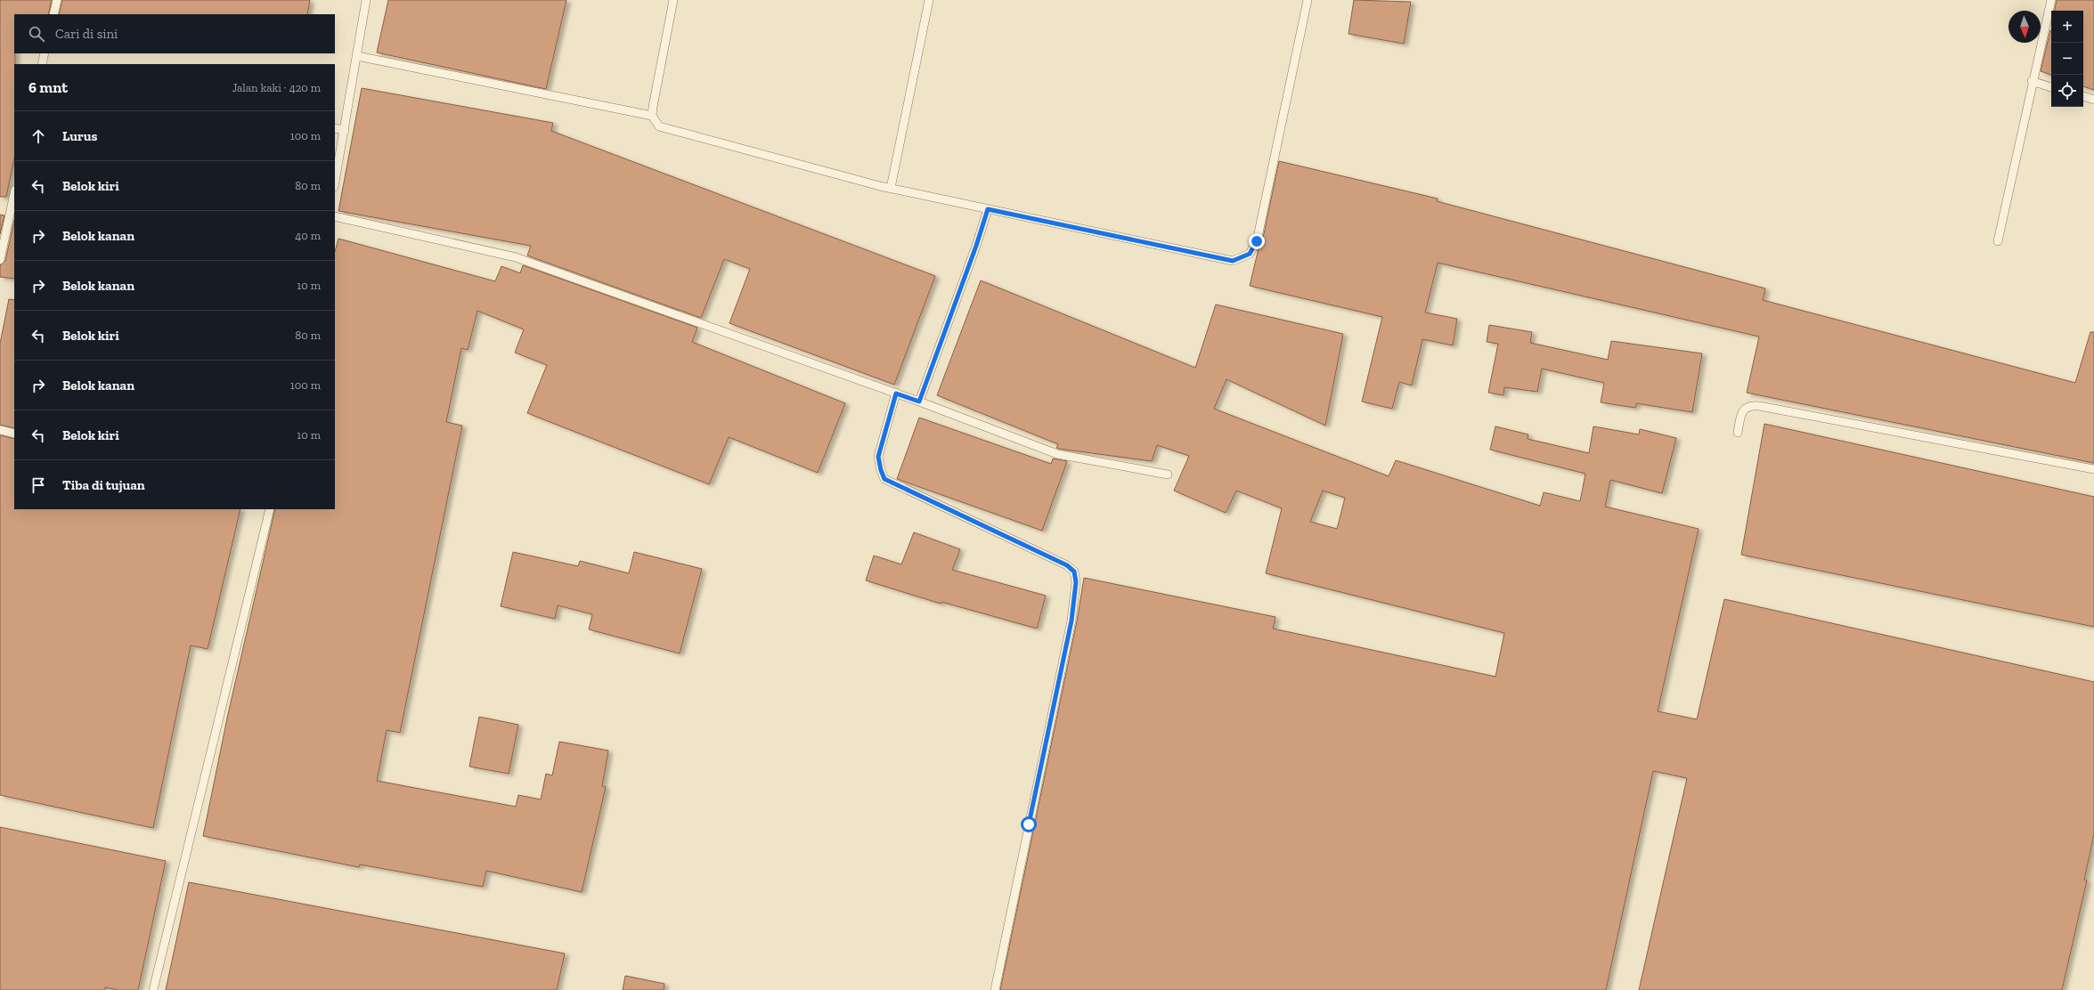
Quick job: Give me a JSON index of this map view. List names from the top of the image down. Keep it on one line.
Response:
{"north":"bottom","page":{"map_buttons":["+","−"],"search":"Cari di sini","heading":["6 mnt","Jalan kaki · 420 m"],"list":[["Lurus","100 m"],["Belok kiri","80 m"],["Belok kanan","40 m"],["Belok kanan","10 m"],["Belok kiri","80 m"],["Belok kanan","100 m"],["Belok kiri","10 m"],"Tiba di tujuan"]}}
